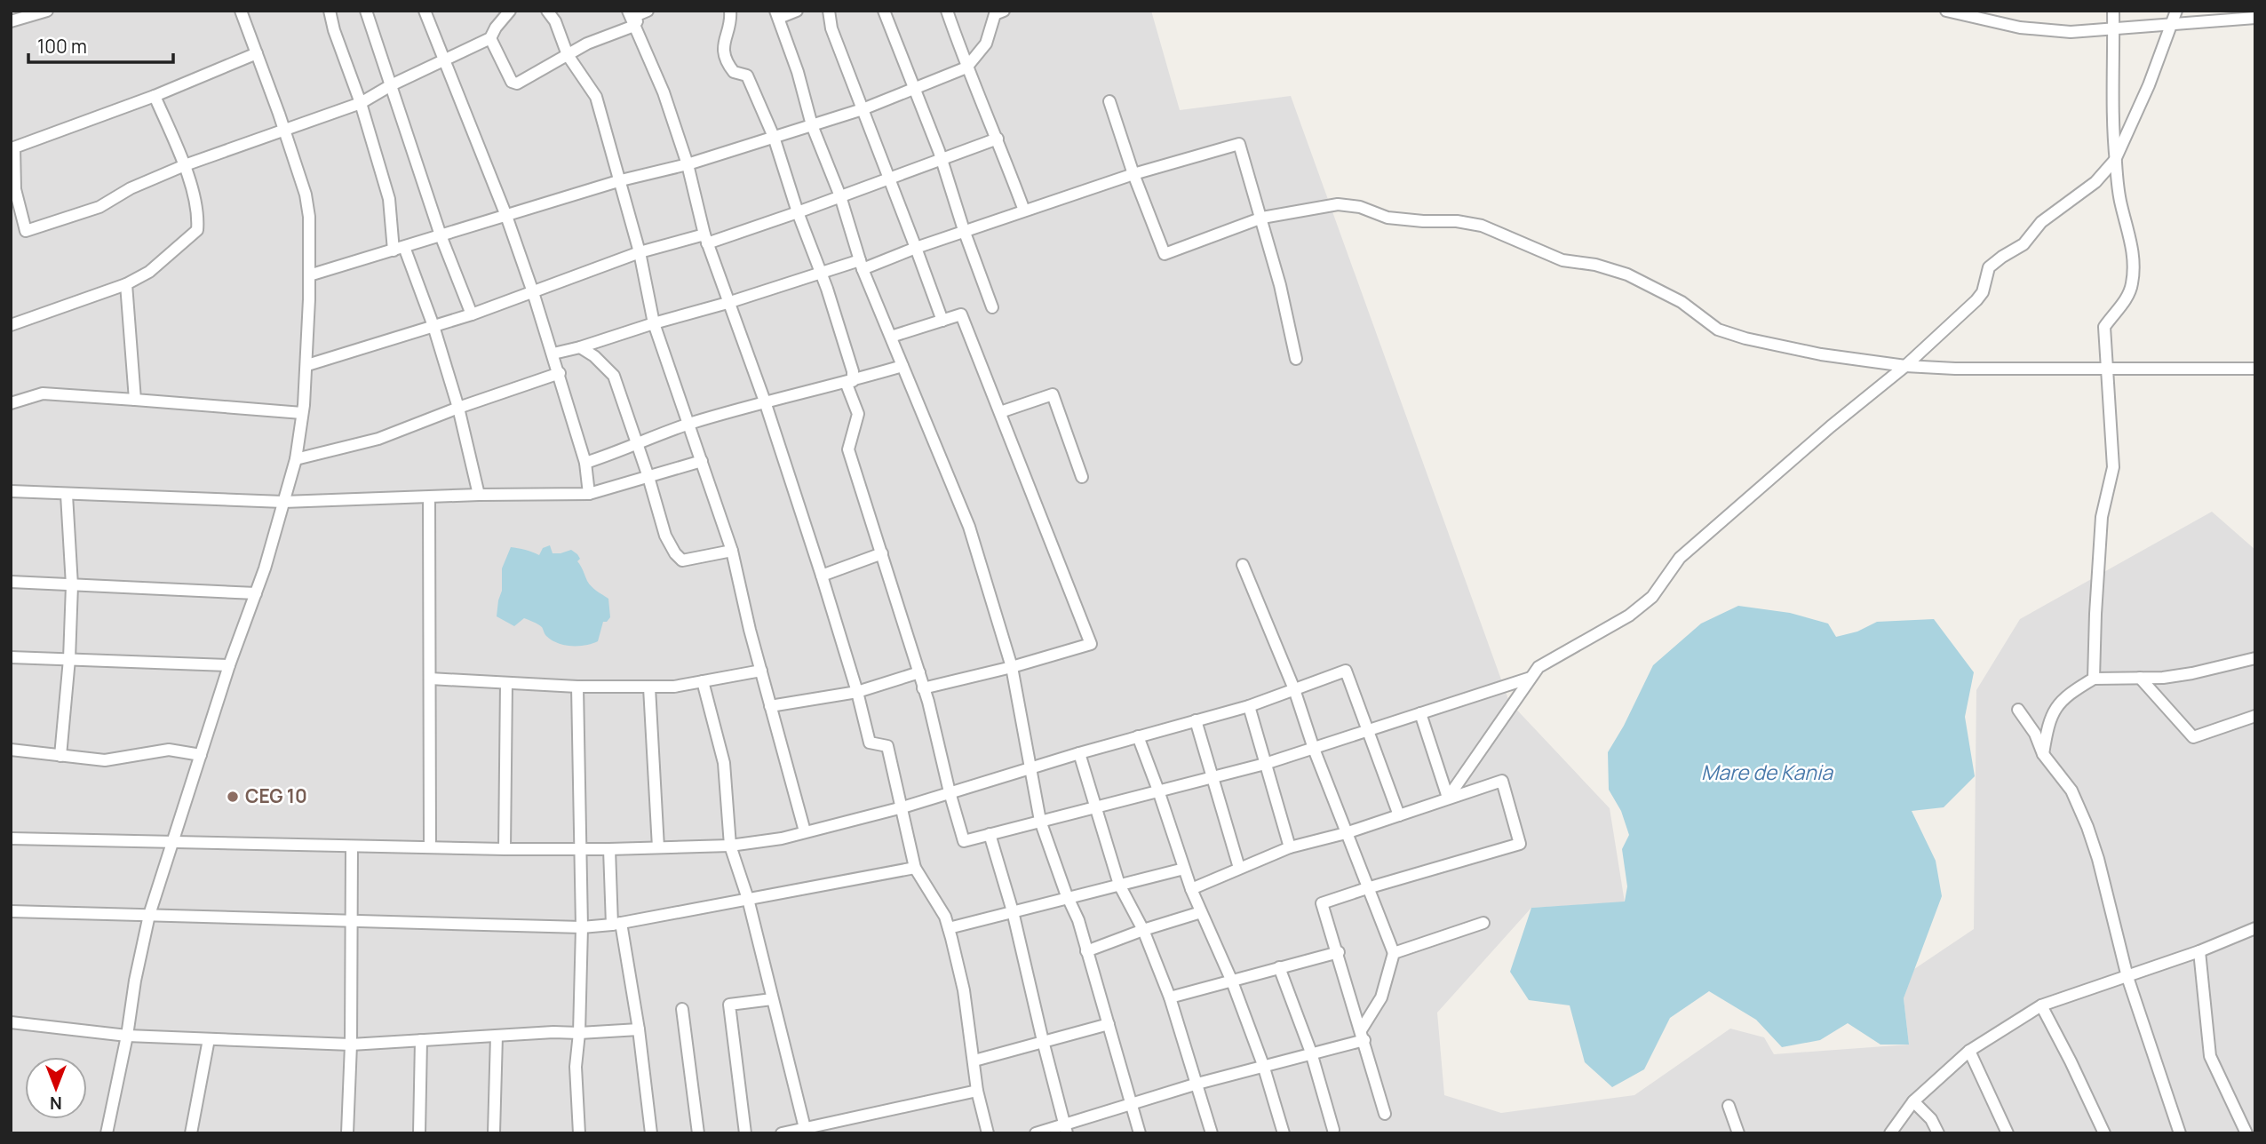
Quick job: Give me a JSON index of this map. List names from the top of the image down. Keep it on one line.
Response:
{"water":["Mare de Kania"],"places":["CEG 10"],"scale_bar":"100 m","north":"bottom"}
